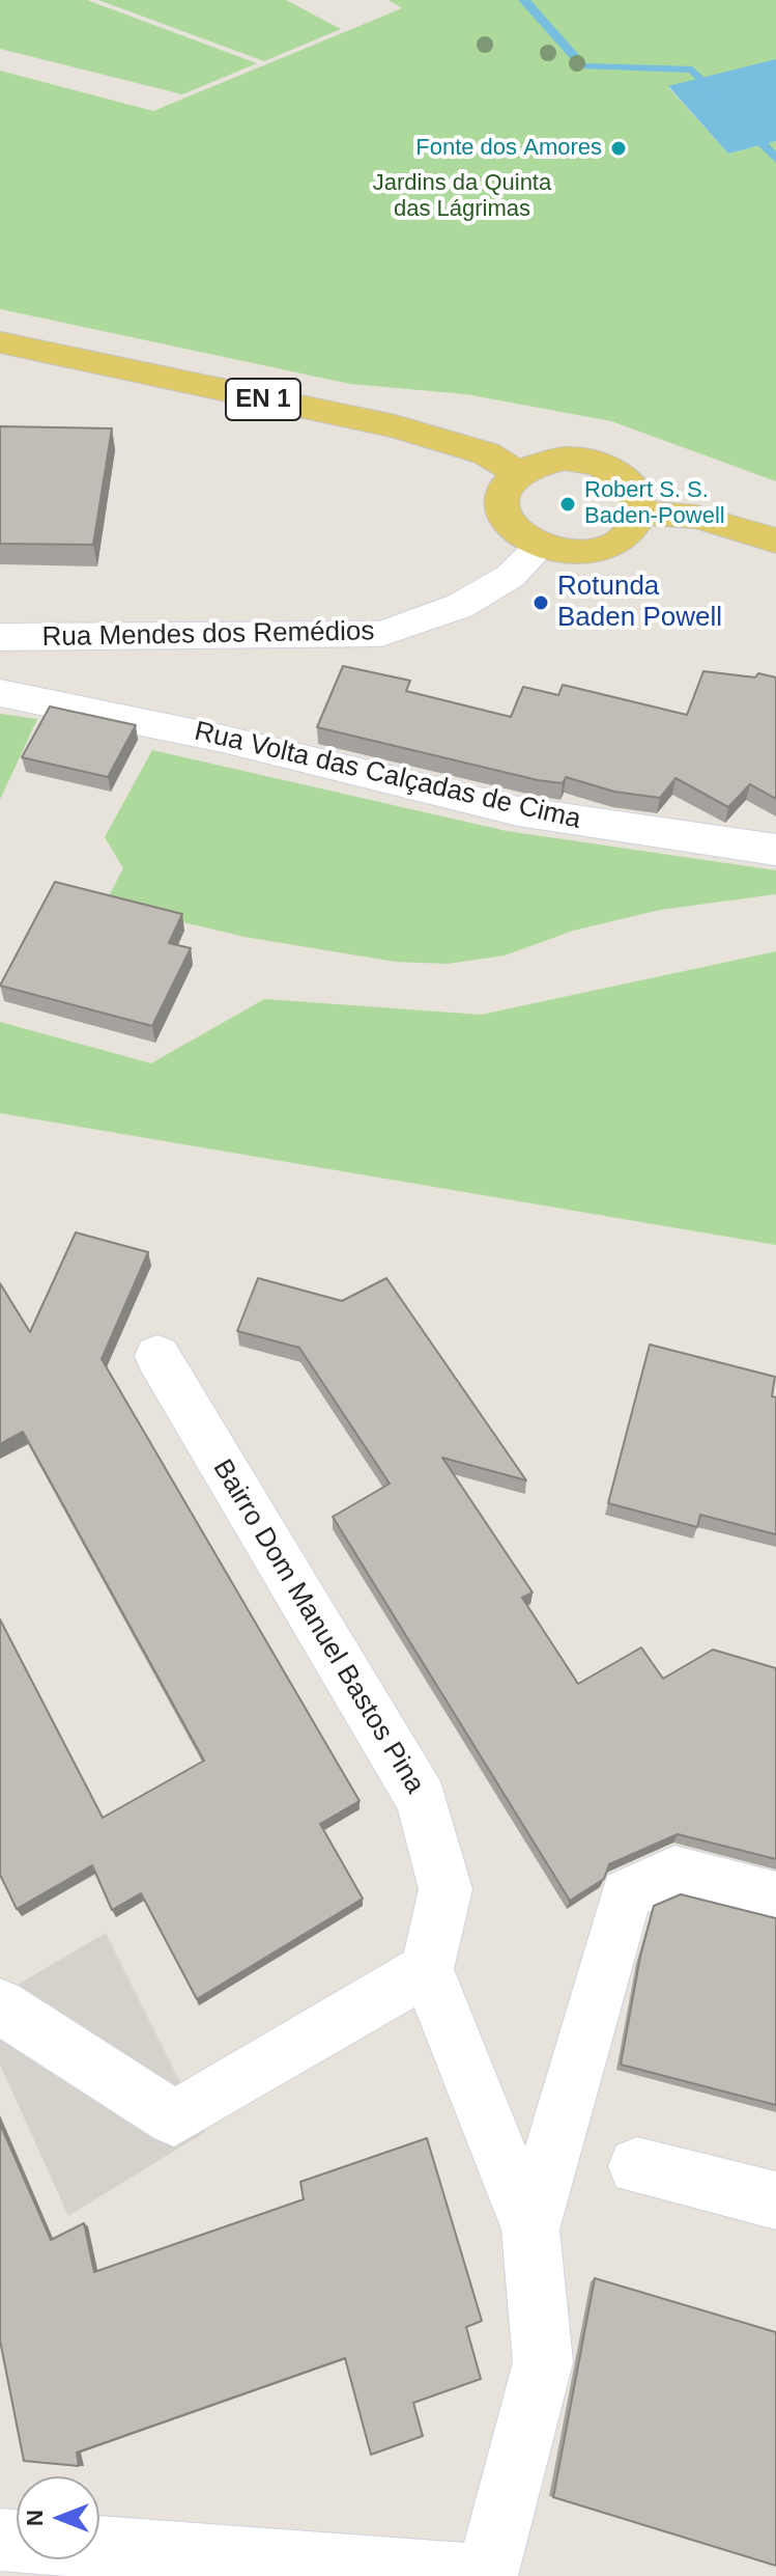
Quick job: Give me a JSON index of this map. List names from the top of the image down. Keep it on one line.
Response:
{"streets":{"main road":["EN 1"],"street":["Rua Mendes dos Remédios","Rua Volta das Calçadas de Cima","Bairro Dom Manuel Bastos Pina"]},"crossings":[["EN 1","Rua Mendes dos Remédios"]],"parks":["Jardins da Quinta das Lágrimas"],"places":["Fonte dos Amores","Robert S. S. Baden-Powell","Rotunda Baden Powell"],"north":"left"}
